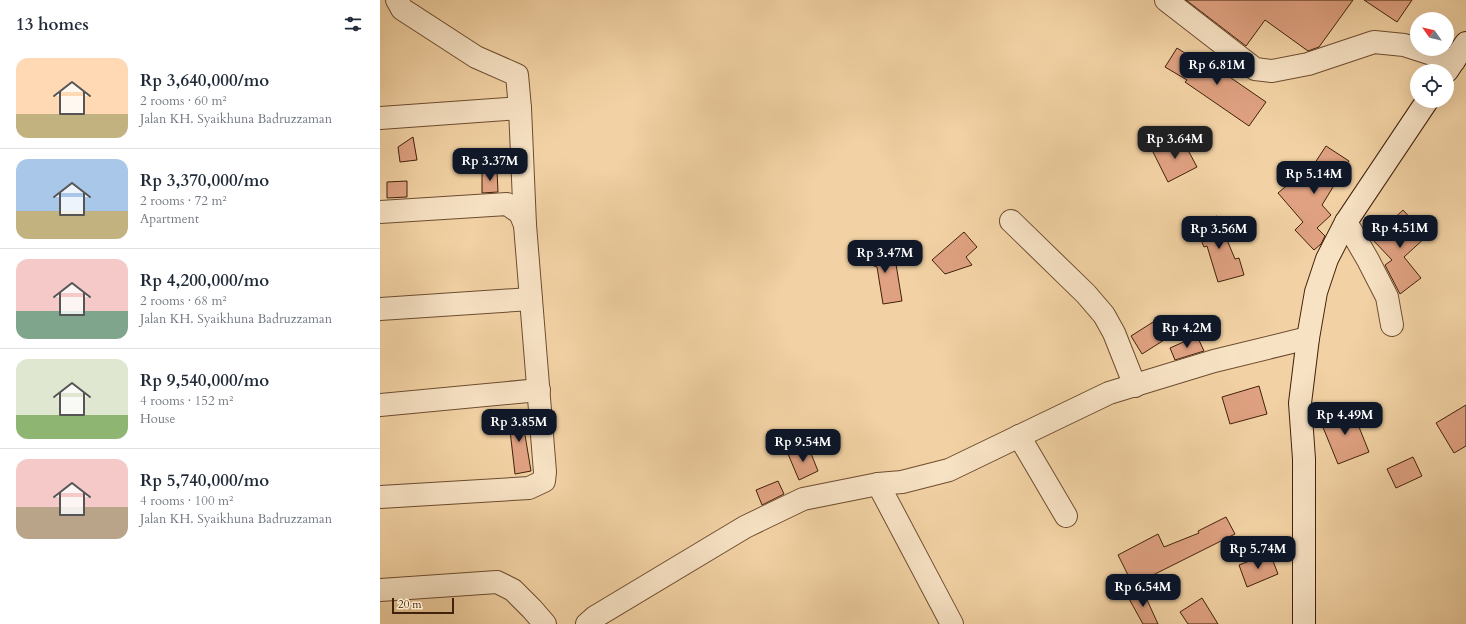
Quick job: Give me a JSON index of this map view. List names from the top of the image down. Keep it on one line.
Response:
{"scale_bar":"20 m","north":"top left","page":{"heading":"13 homes","list":[{"name":"Rp 3,640,000/mo","note":"2 rooms · 60 m² · Jalan KH. Syaikhuna Badruzzaman"},{"name":"Rp 3,370,000/mo","note":"2 rooms · 72 m² · Apartment"},{"name":"Rp 4,200,000/mo","note":"2 rooms · 68 m² · Jalan KH. Syaikhuna Badruzzaman"},{"name":"Rp 9,540,000/mo","note":"4 rooms · 152 m² · House"},{"name":"Rp 5,740,000/mo","note":"4 rooms · 100 m² · Jalan KH. Syaikhuna Badruzzaman"}],"price":["Rp 6.81M","Rp 3.64M","Rp 3.37M","Rp 5.14M","Rp 4.51M","Rp 3.56M","Rp 3.47M","Rp 4.2M","Rp 4.49M","Rp 3.85M","Rp 9.54M","Rp 5.74M","Rp 6.54M"],"scale":"20 m"}}
